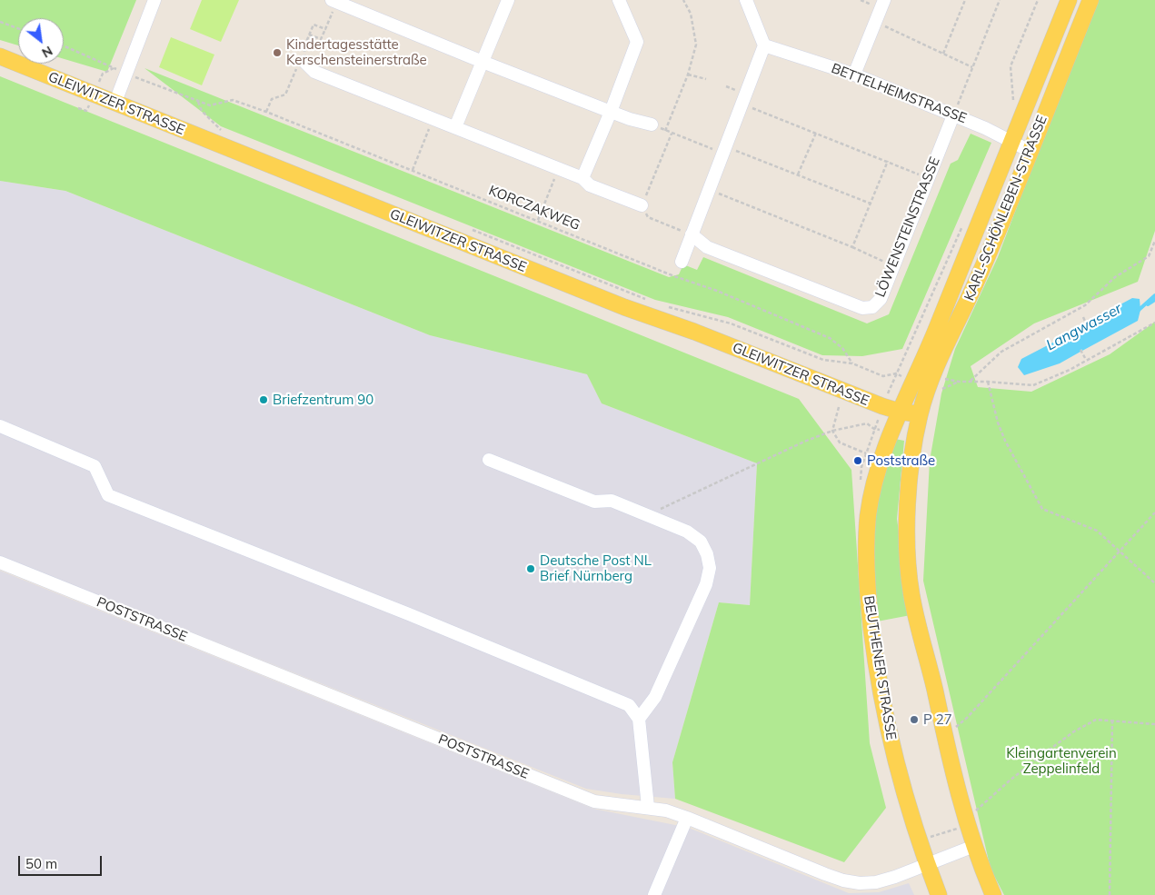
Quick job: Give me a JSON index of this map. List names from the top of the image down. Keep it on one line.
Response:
{"streets":{"main road":["GLEIWITZER STRASSE","KARL-SCHÖNLEBEN-STRASSE","BEUTHENER STRASSE"],"street":["BETTELHEIMSTRASSE","LÖWENSTEINSTRASSE","POSTSTRASSE"],"path":["KORCZAKWEG"]},"crossings":[["BETTELHEIMSTRASSE","KARL-SCHÖNLEBEN-STRASSE"],["BETTELHEIMSTRASSE","LÖWENSTEINSTRASSE"],["GLEIWITZER STRASSE","KARL-SCHÖNLEBEN-STRASSE"],["GLEIWITZER STRASSE","BEUTHENER STRASSE"],["KARL-SCHÖNLEBEN-STRASSE","BEUTHENER STRASSE"],["POSTSTRASSE","BEUTHENER STRASSE"]],"water":["Langwasser"],"parks":["Kleingartenverein Zeppelinfeld"],"places":["Kindertagesstätte Kerschensteinerstraße","Briefzentrum 90","Poststraße","Deutsche Post NL Brief Nürnberg","P 27"],"scale_bar":"50 m","north":"bottom right"}
